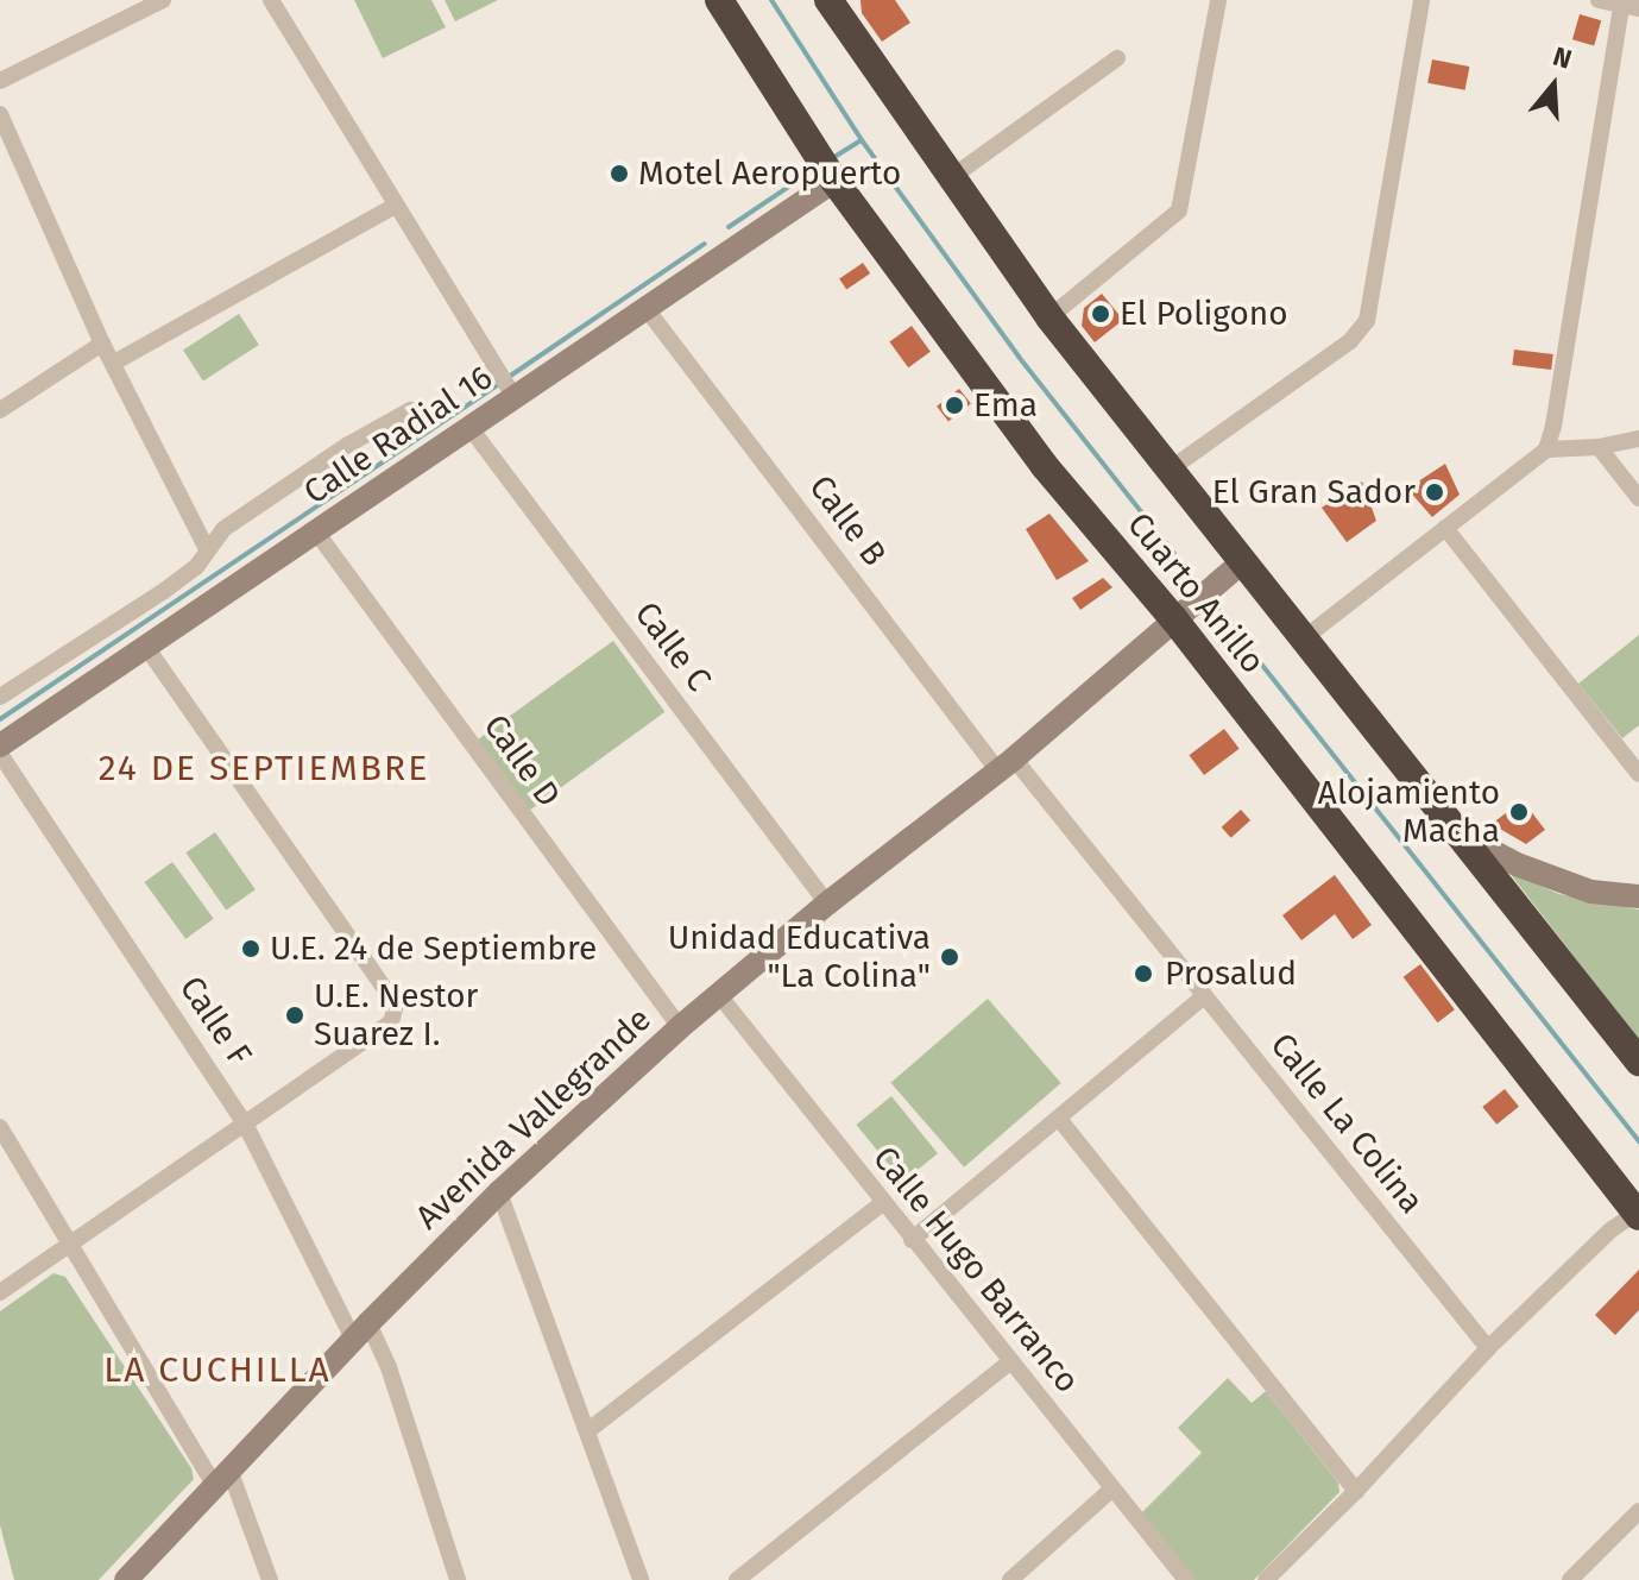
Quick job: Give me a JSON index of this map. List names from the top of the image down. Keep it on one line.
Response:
{"streets":{"highway":["Cuarto Anillo"],"street":["Calle Radial 16","Calle B","Calle C","Calle D","Calle F","Avenida Vallegrande","Calle La Colina","Calle Hugo Barranco"]},"crossings":[["Calle Radial 16","Calle B"],["Calle Radial 16","Cuarto Anillo"],["Calle Radial 16","Calle C"],["Calle Radial 16","Calle D"],["Calle B","Avenida Vallegrande"],["Calle B","Calle La Colina"],["Cuarto Anillo","Avenida Vallegrande"],["Calle C","Avenida Vallegrande"],["Calle D","Avenida Vallegrande"],["Calle F","Avenida Vallegrande"],["Avenida Vallegrande","Calle La Colina"],["Avenida Vallegrande","Calle Hugo Barranco"]],"districts":["24 DE SEPTIEMBRE","LA CUCHILLA"],"places":["Motel Aeropuerto","El Poligono","Ema","El Gran Sador","Alojamiento Macha","U.E. 24 de Septiembre","Unidad Educativa \"La Colina\"","Prosalud","U.E. Nestor Suarez I."],"north":"top"}
